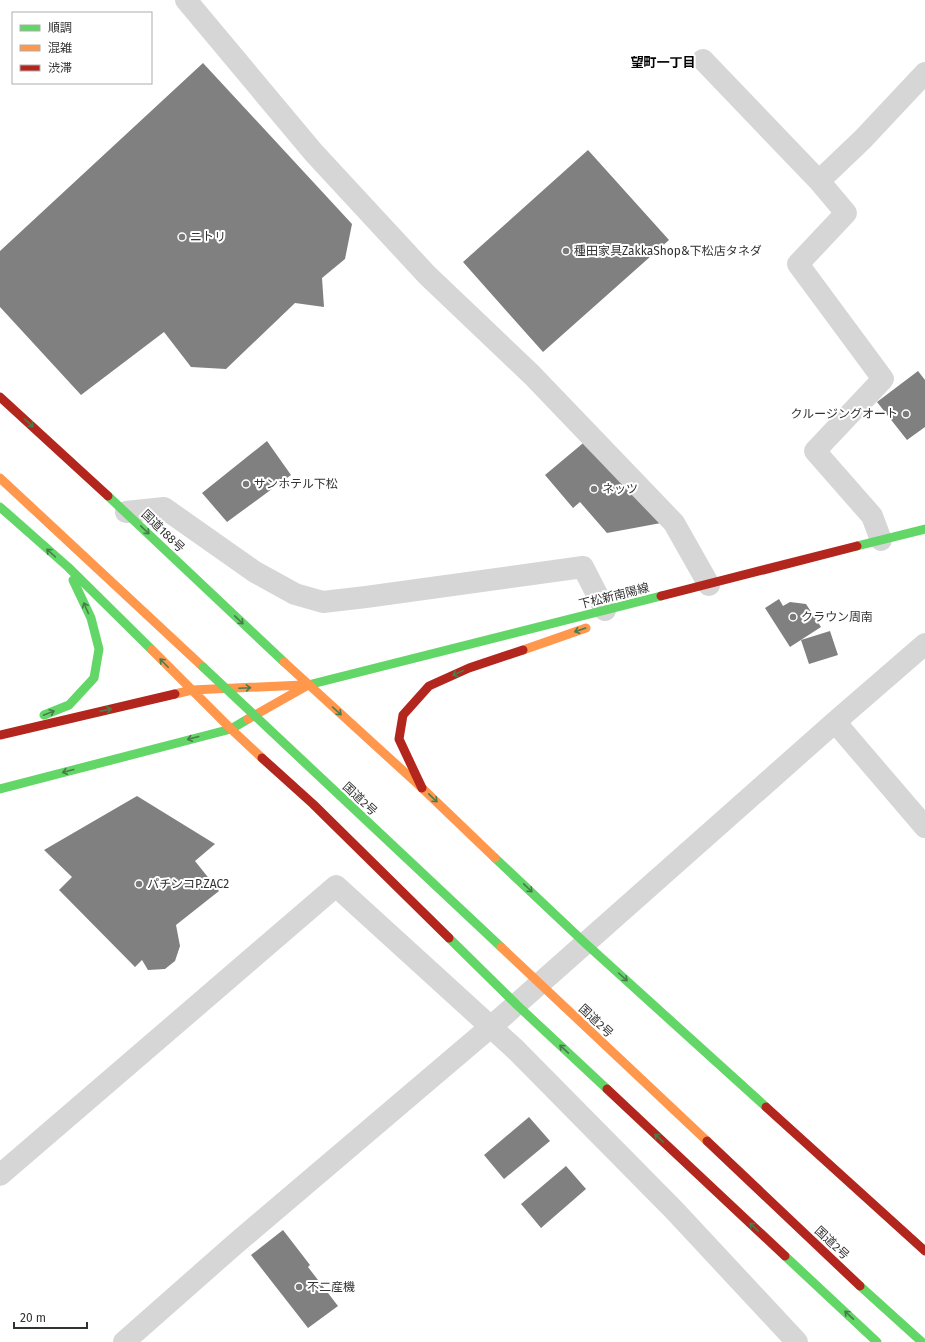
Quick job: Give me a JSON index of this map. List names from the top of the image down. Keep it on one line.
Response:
{"streets":{"main road":["国道188号","下松新南陽線","国道2号"]},"crossings":[["国道188号","下松新南陽線"]],"districts":["望町一丁目"],"places":["ニトリ","種田家具ZakkaShop&下松店タネダ","クルージングオート","サンホテル下松","ネッツ","クラウン周南","パチンコP.ZAC2","不二産機"],"legend":["順調","混雑","渋滞"],"scale_bar":"20 m"}
